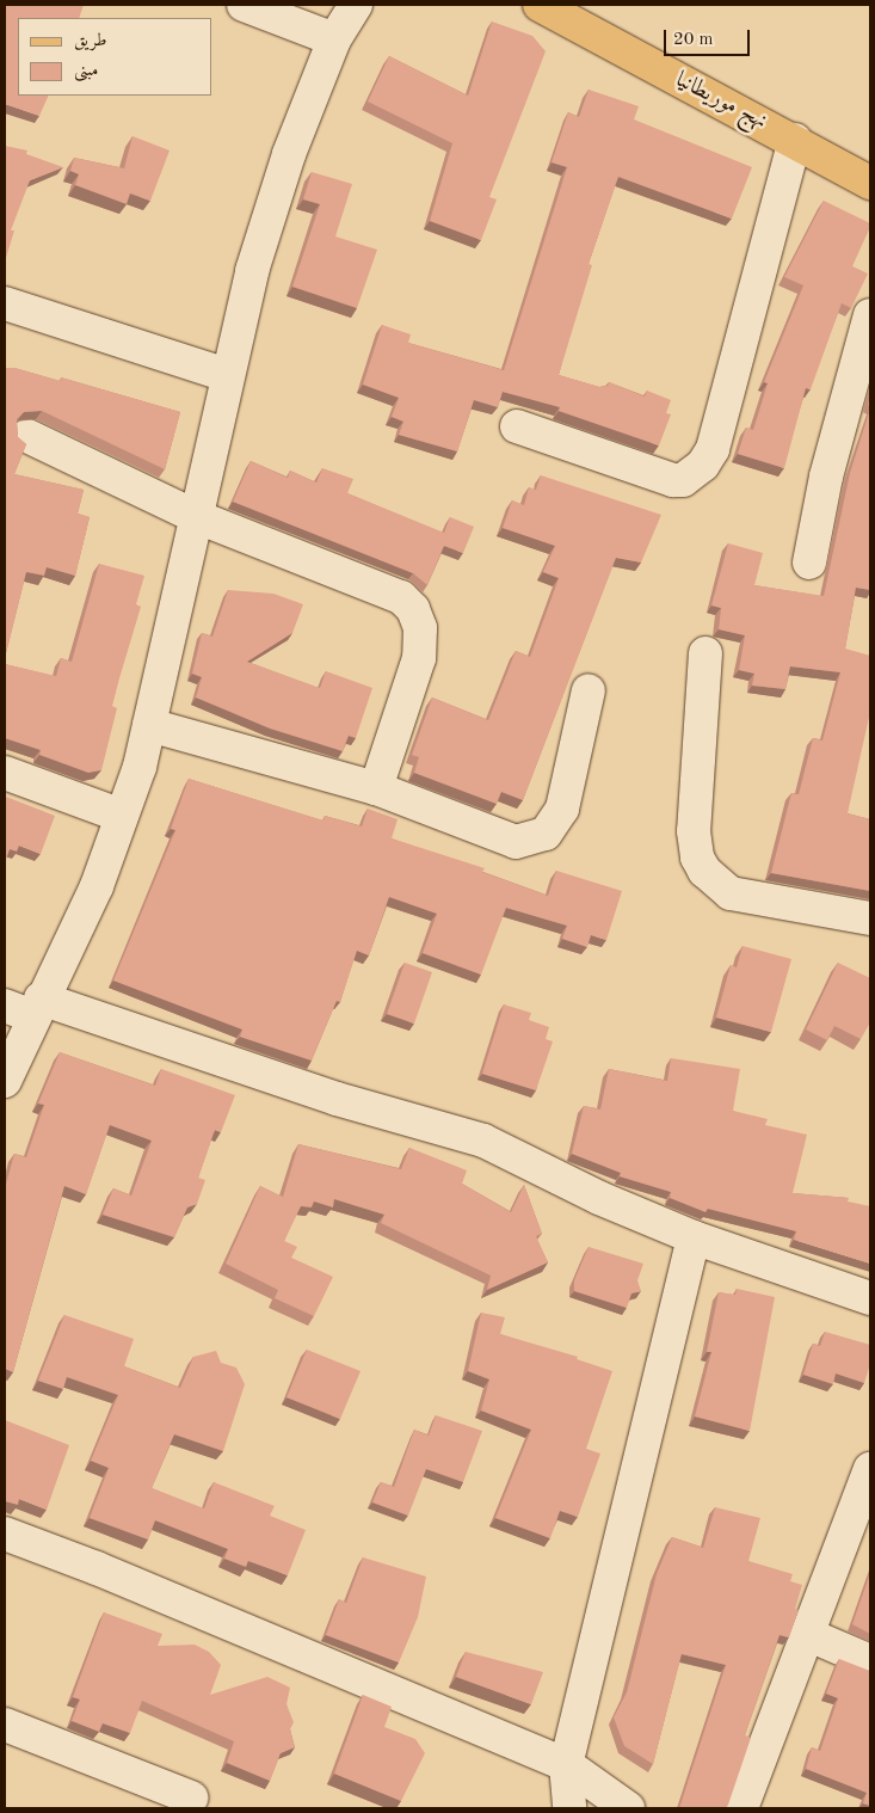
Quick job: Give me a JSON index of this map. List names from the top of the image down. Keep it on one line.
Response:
{"streets":{"main road":["نهج موريطانيا"]},"legend":["طريق","مبنى"],"scale_bar":"20 m"}
